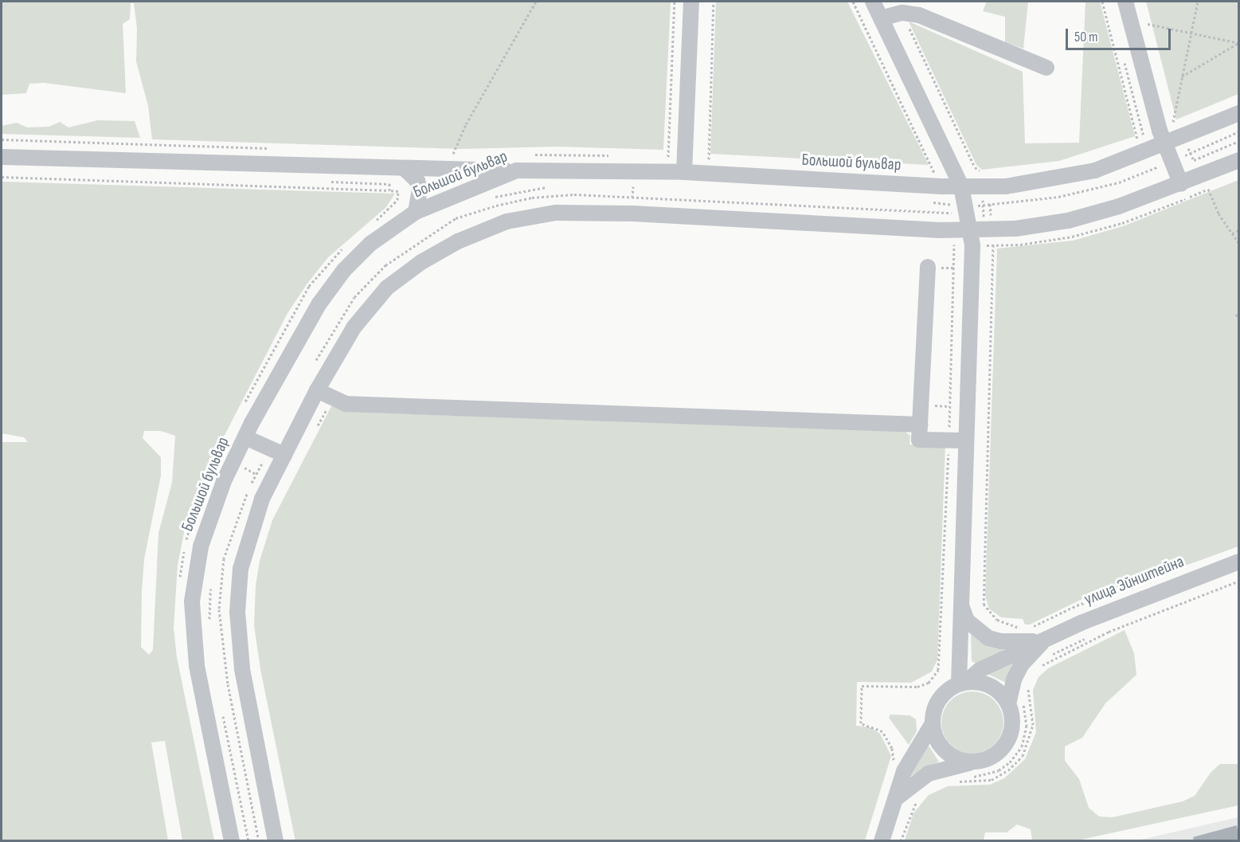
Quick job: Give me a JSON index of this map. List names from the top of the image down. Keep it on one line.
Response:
{"streets":{"street":["Большой бульвар","улица Эйнштейна"]},"scale_bar":"50 m"}
